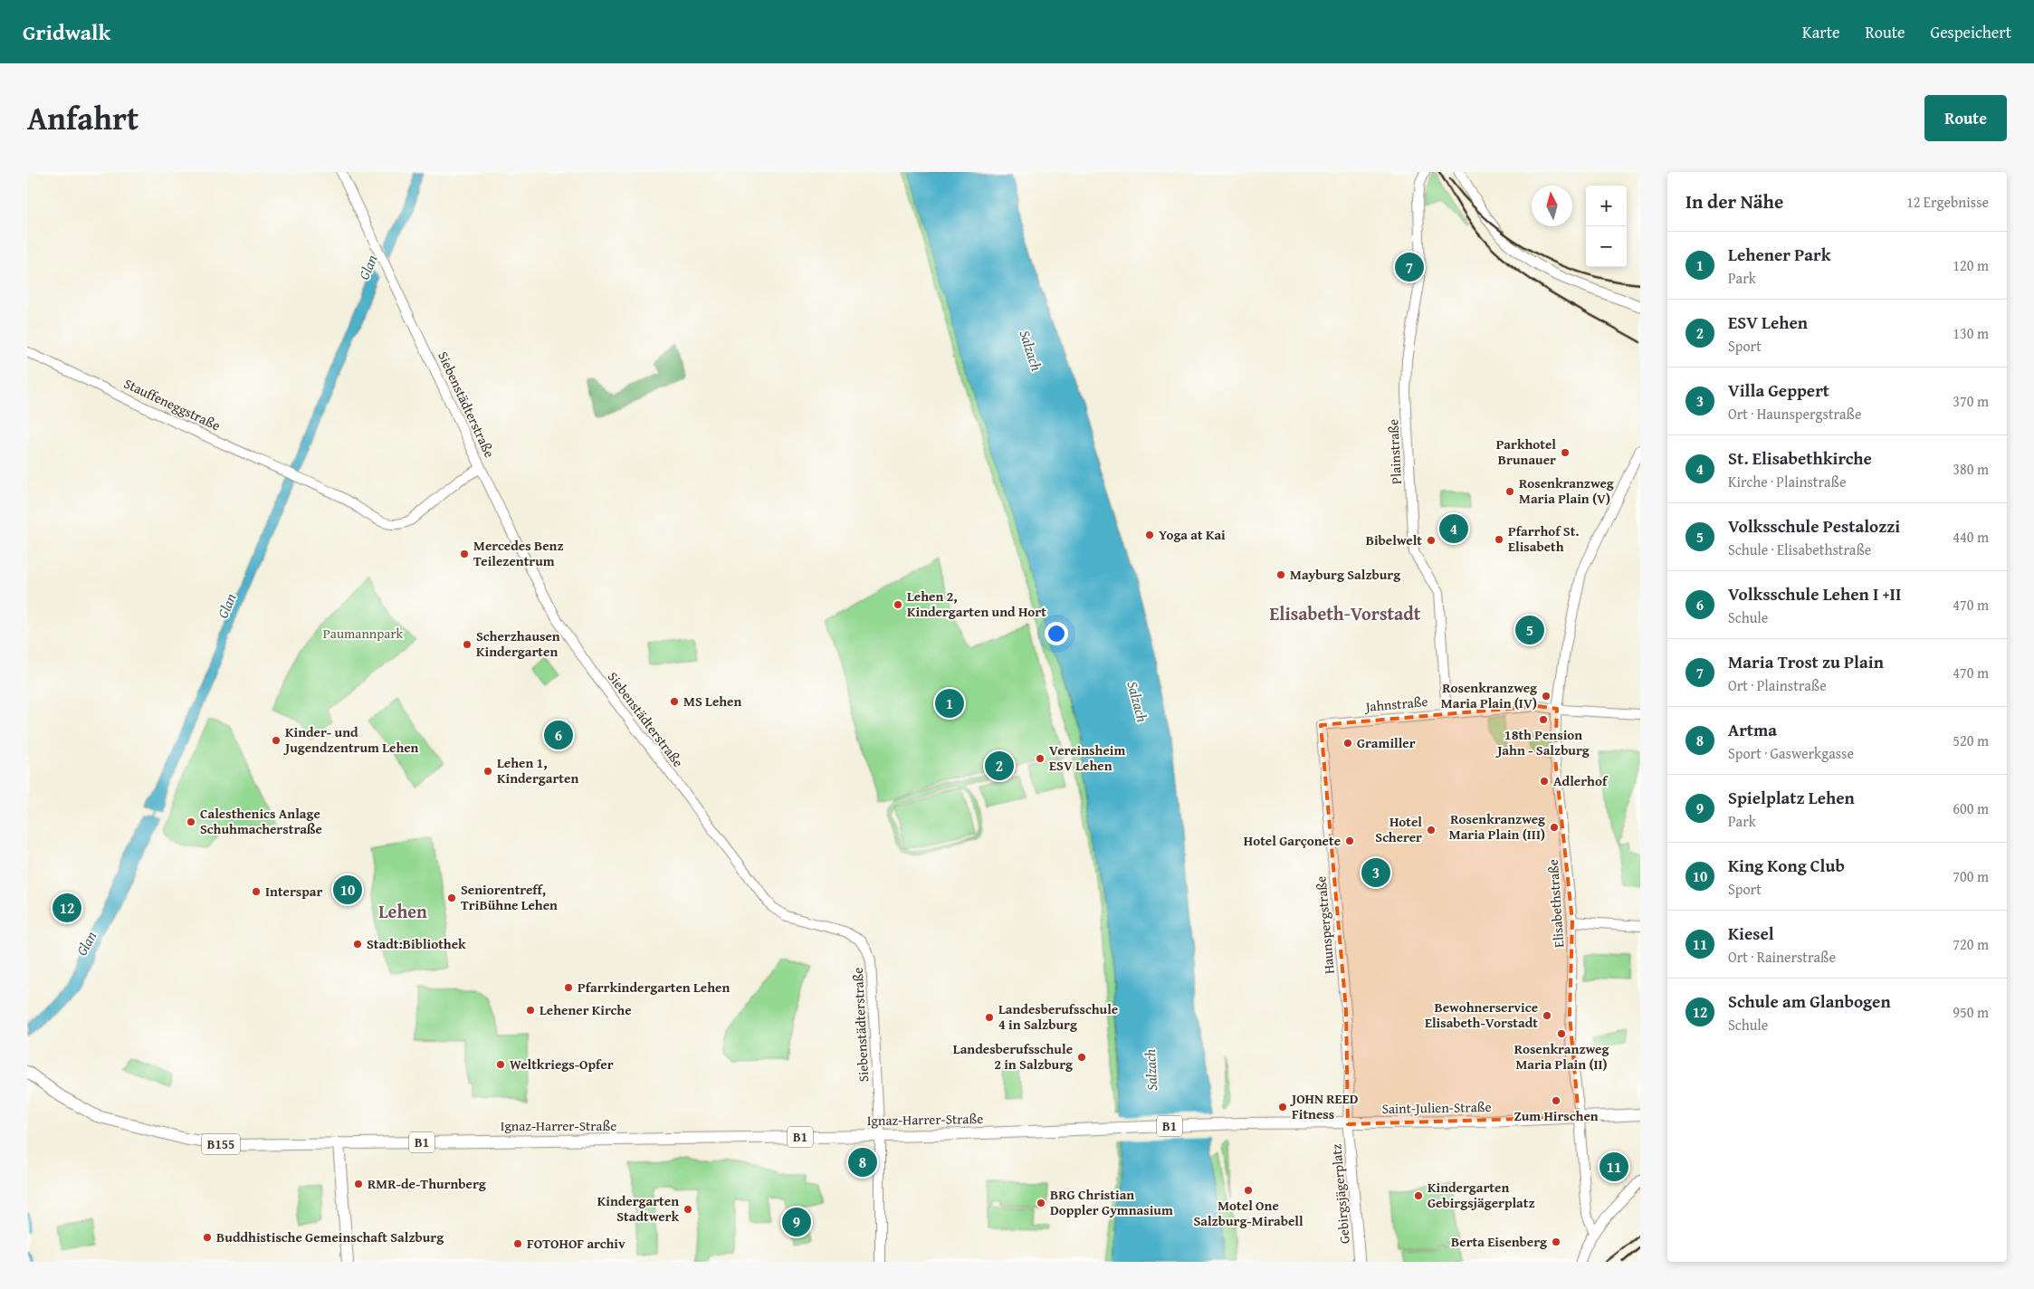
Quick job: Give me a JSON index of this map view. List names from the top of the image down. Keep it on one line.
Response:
{"streets":{"main road":["Saint-Julien-Straße","Ignaz-Harrer-Straße","B1","B155","Gebirgsjägerplatz"],"street":["Stauffeneggstraße","Siebenstädterstraße","Plainstraße","Jahnstraße","Elisabethstraße","Haunspergstraße"]},"crossings":[["Stauffeneggstraße","Siebenstädterstraße"],["Siebenstädterstraße","Ignaz-Harrer-Straße"],["Plainstraße","Jahnstraße"],["Jahnstraße","Elisabethstraße"],["Jahnstraße","Haunspergstraße"],["Elisabethstraße","Saint-Julien-Straße"],["Haunspergstraße","Saint-Julien-Straße"],["Haunspergstraße","Gebirgsjägerplatz"],["Saint-Julien-Straße","Ignaz-Harrer-Straße"],["Saint-Julien-Straße","Gebirgsjägerplatz"]],"districts":["Elisabeth-Vorstadt","Lehen"],"water":["Glan","Salzach"],"parks":["Paumannpark"],"places":["Parkhotel Brunauer","Rosenkranzweg Maria Plain (V)","Yoga at Kai","Pfarrhof St. Elisabeth","Bibelwelt","Mercedes Benz Teilezentrum","Mayburg Salzburg","Lehen 2, Kindergarten und Hort","Scherzhausen Kindergarten","Rosenkranzweg Maria Plain (IV)","MS Lehen","18th Pension Jahn - Salzburg","Kinder- und Jugendzentrum Lehen","Gramiller","Vereinsheim ESV Lehen","Lehen 1, Kindergarten","Adlerhof","Calesthenics Anlage Schuhmacherstraße","Rosenkranzweg Maria Plain (III)","Hotel Scherer","Hotel Garçonete","Interspar","Seniorentreff, TriBühne Lehen","Stadt:Bibliothek","Pfarrkindergarten Lehen","Lehener Kirche","Bewohnerservice Elisabeth-Vorstadt","Landesberufsschule 4 in Salzburg","Rosenkranzweg Maria Plain (II)","Landesberufsschule 2 in Salzburg","Weltkriegs-Opfer","Zum Hirschen","JOHN REED Fitness","RMR-de-Thurnberg","Motel One Salzburg-Mirabell","Kindergarten Gebirgsjägerplatz","BRG Christian Doppler Gymnasium","Kindergarten Stadtwerk","Buddhistische Gemeinschaft Salzburg","Berta Eisenberg","FOTOHOF archiv"],"north":"top","page":{"header":"Gridwalk","nav":["Karte","Route","Gespeichert"],"title":"Anfahrt","buttons":"Route","heading":["In der Nähe","12 Ergebnisse"],"map_buttons":["+","−"],"list":[{"mark":"1","name":"Lehener Park","note":"Park","value":"120 m"},{"mark":"2","name":"ESV Lehen","note":"Sport","value":"130 m"},{"mark":"3","name":"Villa Geppert","note":"Ort · Haunspergstraße","value":"370 m"},{"mark":"4","name":"St. Elisabethkirche","note":"Kirche · Plainstraße","value":"380 m"},{"mark":"5","name":"Volksschule Pestalozzi","note":"Schule · Elisabethstraße","value":"440 m"},{"mark":"6","name":"Volksschule Lehen I +II","note":"Schule","value":"470 m"},{"mark":"7","name":"Maria Trost zu Plain","note":"Ort · Plainstraße","value":"470 m"},{"mark":"8","name":"Artma","note":"Sport · Gaswerkgasse","value":"520 m"},{"mark":"9","name":"Spielplatz Lehen","note":"Park","value":"600 m"},{"mark":"10","name":"King Kong Club","note":"Sport","value":"700 m"},{"mark":"11","name":"Kiesel","note":"Ort · Rainerstraße","value":"720 m"},{"mark":"12","name":"Schule am Glanbogen","note":"Schule","value":"950 m"}],"pins":["7","4","5","1","6","2","3","10","12","8","11","9"]}}
